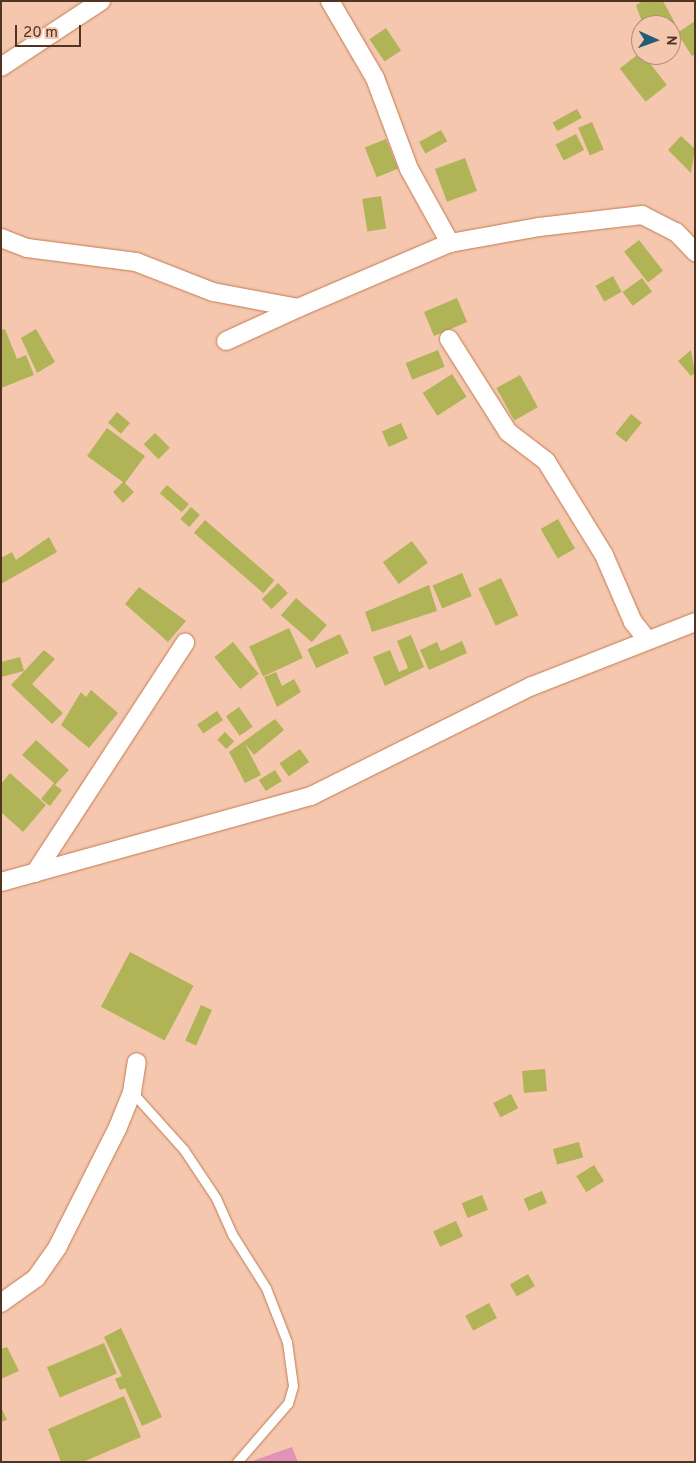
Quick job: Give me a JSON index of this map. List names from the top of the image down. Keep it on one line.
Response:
{"scale_bar":"20 m","north":"right"}
